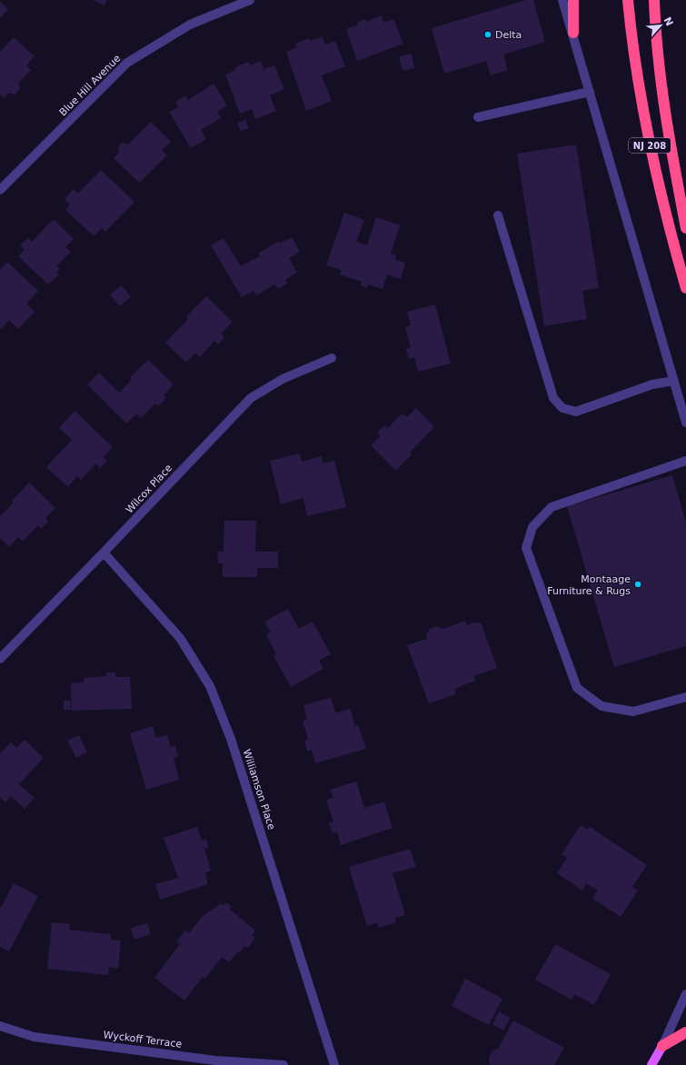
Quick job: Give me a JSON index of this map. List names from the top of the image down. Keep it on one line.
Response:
{"streets":{"highway":["NJ 208"],"street":["Blue Hill Avenue","Wilcox Place","Williamson Place","Wyckoff Terrace"]},"crossings":[["Wilcox Place","Williamson Place"]],"places":["Delta","Montaage Furniture & Rugs"],"north":"top right"}
